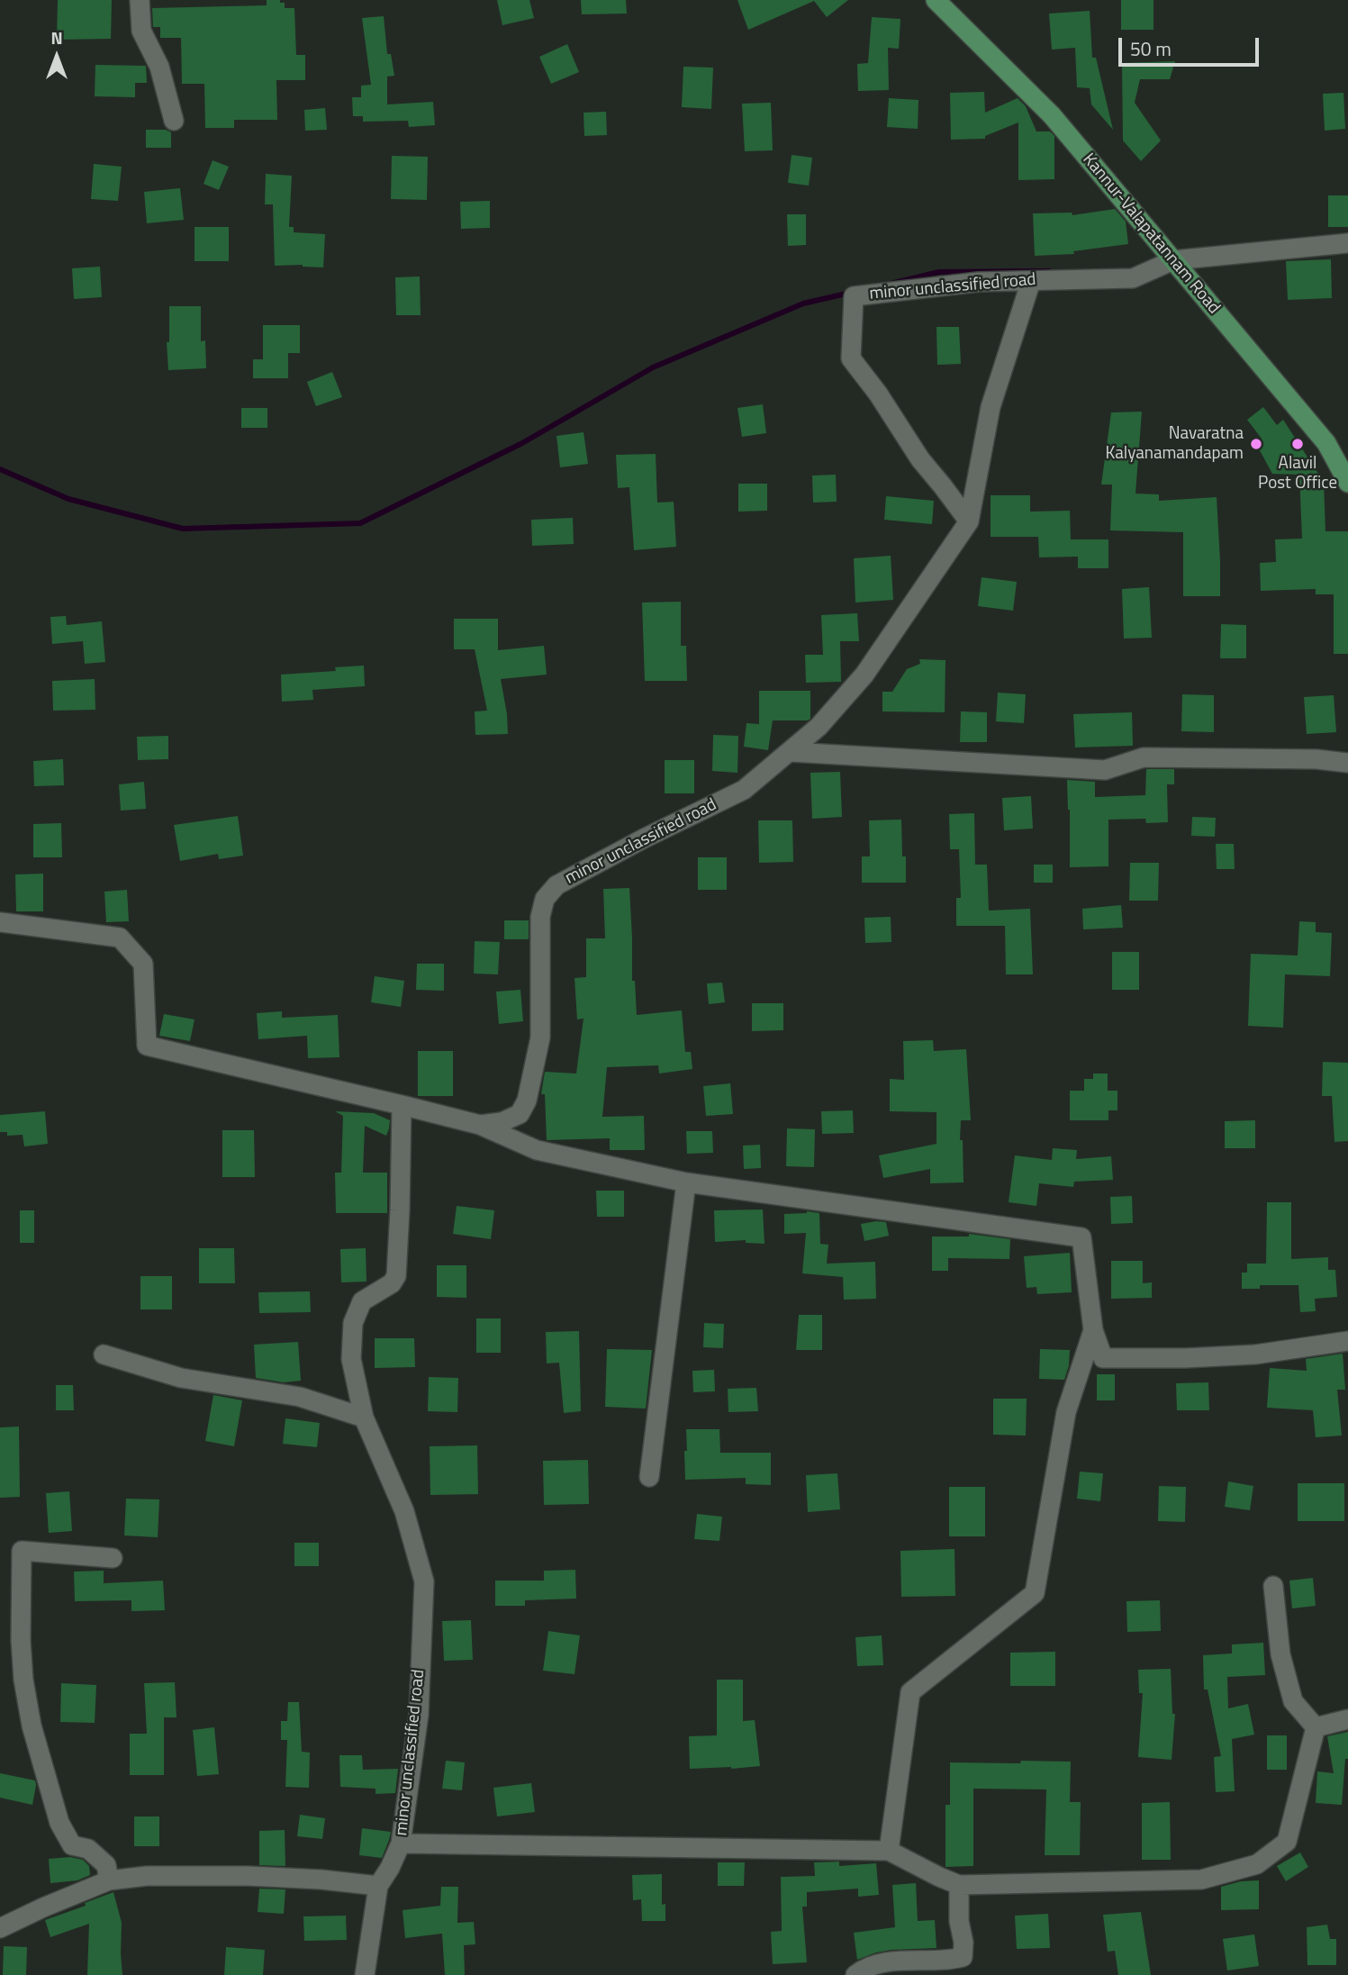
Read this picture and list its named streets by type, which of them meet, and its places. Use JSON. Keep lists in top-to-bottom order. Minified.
{"streets":{"main road":["Kannur-Valapatannam Road"],"street":["minor unclassified road"]},"crossings":[["Kannur-Valapatannam Road","minor unclassified road"]],"places":["Navaratna Kalyanamandapam","Alavil Post Office"],"scale_bar":"50 m","north":"top"}
